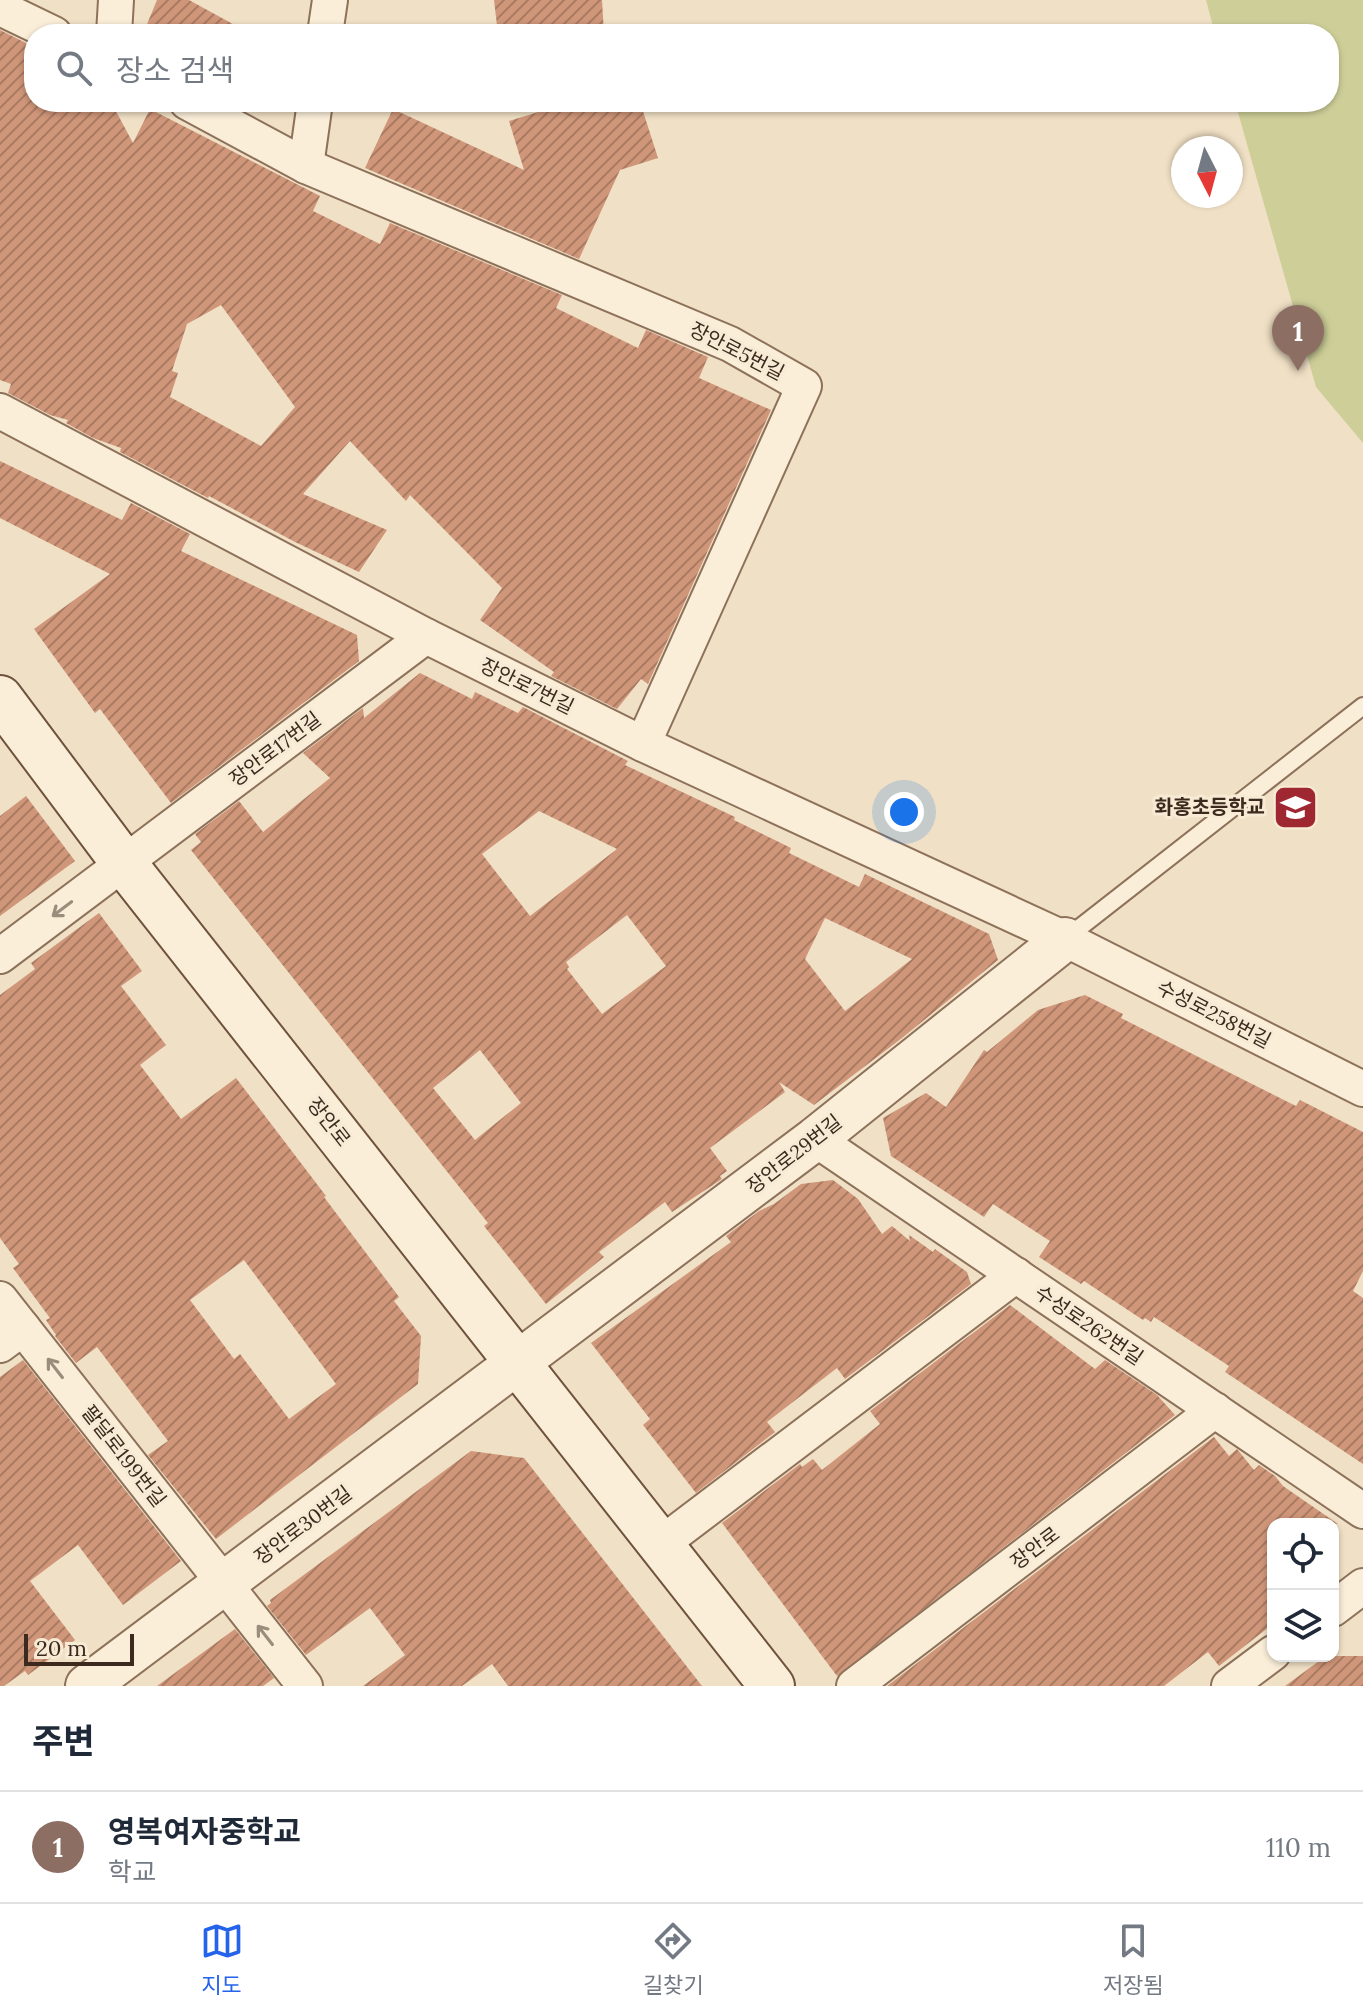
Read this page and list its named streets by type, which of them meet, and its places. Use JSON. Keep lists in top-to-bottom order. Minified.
{"streets":{"main road":["장안로"],"street":["장안로5번길","장안로7번길","장안로17번길","수성로258번길","장안로29번길","수성로262번길","팔달로199번길","장안로30번길"]},"crossings":[["장안로5번길","장안로7번길"],["장안로7번길","장안로17번길"],["장안로7번길","수성로258번길"],["장안로7번길","장안로29번길"],["장안로17번길","장안로"],["수성로258번길","장안로29번길"],["장안로","장안로29번길"],["장안로","수성로262번길"],["장안로","장안로30번길"],["장안로29번길","수성로262번길"],["장안로29번길","장안로30번길"],["팔달로199번길","장안로30번길"]],"one_way":["팔달로199번길"],"places":{"school or university":["화홍초등학교"]},"scale_bar":"20 m","north":"bottom","page":{"search":"장소 검색","pins":"1","scale":"20 m","heading":"주변","list":[{"mark":"1","name":"영복여자중학교","note":"학교","value":"110 m"}],"nav":["지도","길찾기","저장됨"]}}
